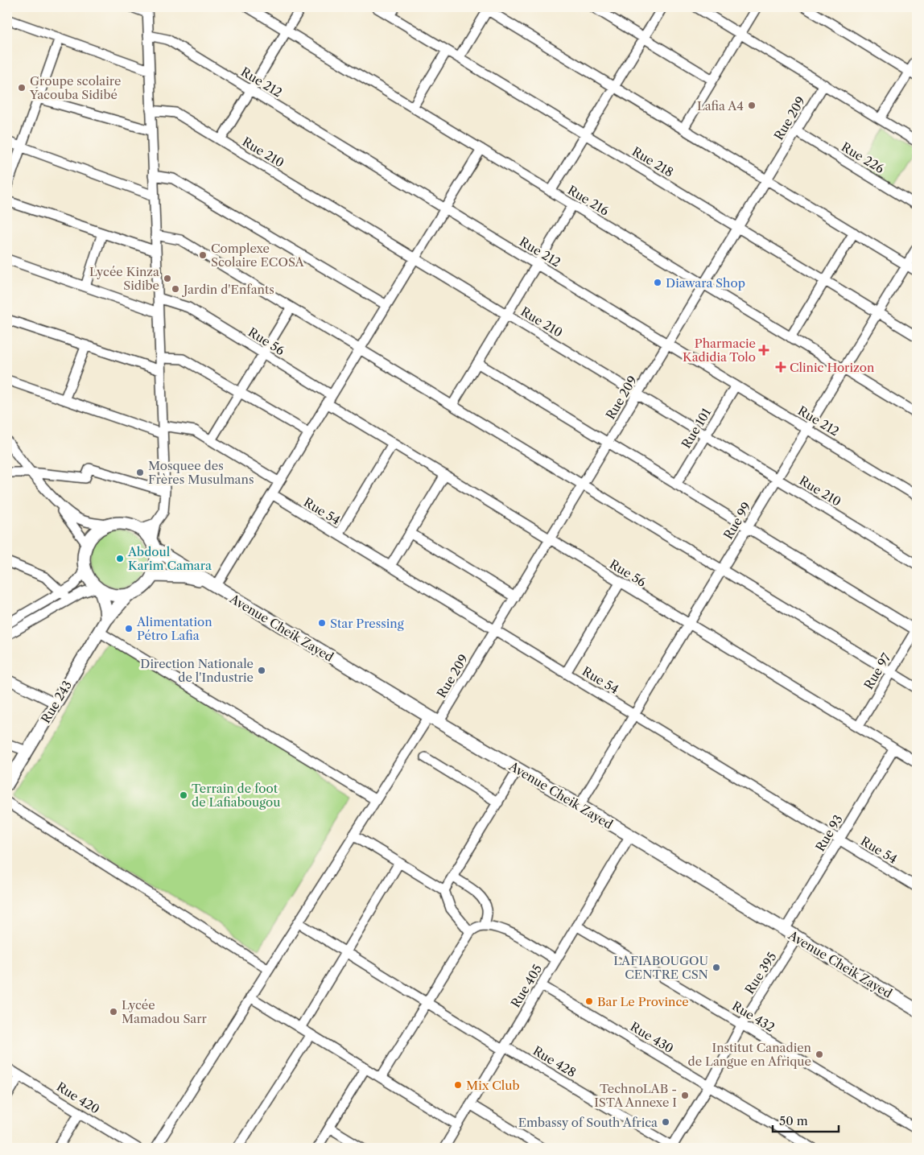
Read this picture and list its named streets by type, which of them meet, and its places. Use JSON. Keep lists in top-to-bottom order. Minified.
{"streets":{"main road":["Avenue Cheik Zayed","Rue 243"],"street":["Rue 212","Rue 209","Rue 210","Rue 226","Rue 218","Rue 216","Rue 56","Rue 101","Rue 54","Rue 99","Rue 97","Rue 93","Rue 395","Rue 405","Rue 432","Rue 430","Rue 428","Rue 420"]},"crossings":[["Rue 212","Rue 209"],["Rue 212","Rue 101"],["Rue 212","Rue 99"],["Rue 209","Rue 210"],["Rue 209","Rue 226"],["Rue 209","Rue 218"],["Rue 209","Rue 216"],["Rue 209","Rue 56"],["Rue 209","Rue 54"],["Rue 209","Avenue Cheik Zayed"],["Rue 209","Rue 428"],["Rue 210","Rue 101"],["Rue 210","Rue 99"],["Rue 218","Rue 99"],["Rue 216","Rue 99"],["Rue 56","Rue 99"],["Rue 56","Rue 97"],["Rue 56","Rue 93"],["Rue 54","Rue 99"],["Rue 54","Rue 93"],["Rue 99","Avenue Cheik Zayed"],["Avenue Cheik Zayed","Rue 243"],["Avenue Cheik Zayed","Rue 93"],["Avenue Cheik Zayed","Rue 395"],["Avenue Cheik Zayed","Rue 405"],["Rue 395","Rue 432"],["Rue 395","Rue 430"],["Rue 395","Rue 428"],["Rue 405","Rue 432"],["Rue 405","Rue 430"],["Rue 405","Rue 428"]],"places":{"other":["Groupe scolaire Yacouba Sidibé","Lafia A4","Complexe Scolaire ECOSA","Lycée Kinza Sidibe","Diawara Shop","Jardin d'Enfants","Mosquee des Frères Musulmans","Abdoul Karim Camara","Star Pressing","Alimentation Pétro Lafia","Direction Nationale de l'Industrie","Terrain de foot de Lafiabougou","LAFIABOUGOU CENTRE CSN","Bar Le Province","Lycée Mamadou Sarr","Institut Canadien de Langue en Afrique","Mix Club","TechnoLAB - ISTA Annexe I","Embassy of South Africa"],"health":["Pharmacie Kadidia Tolo","Clinic Horizon"]},"scale_bar":"50 m"}
